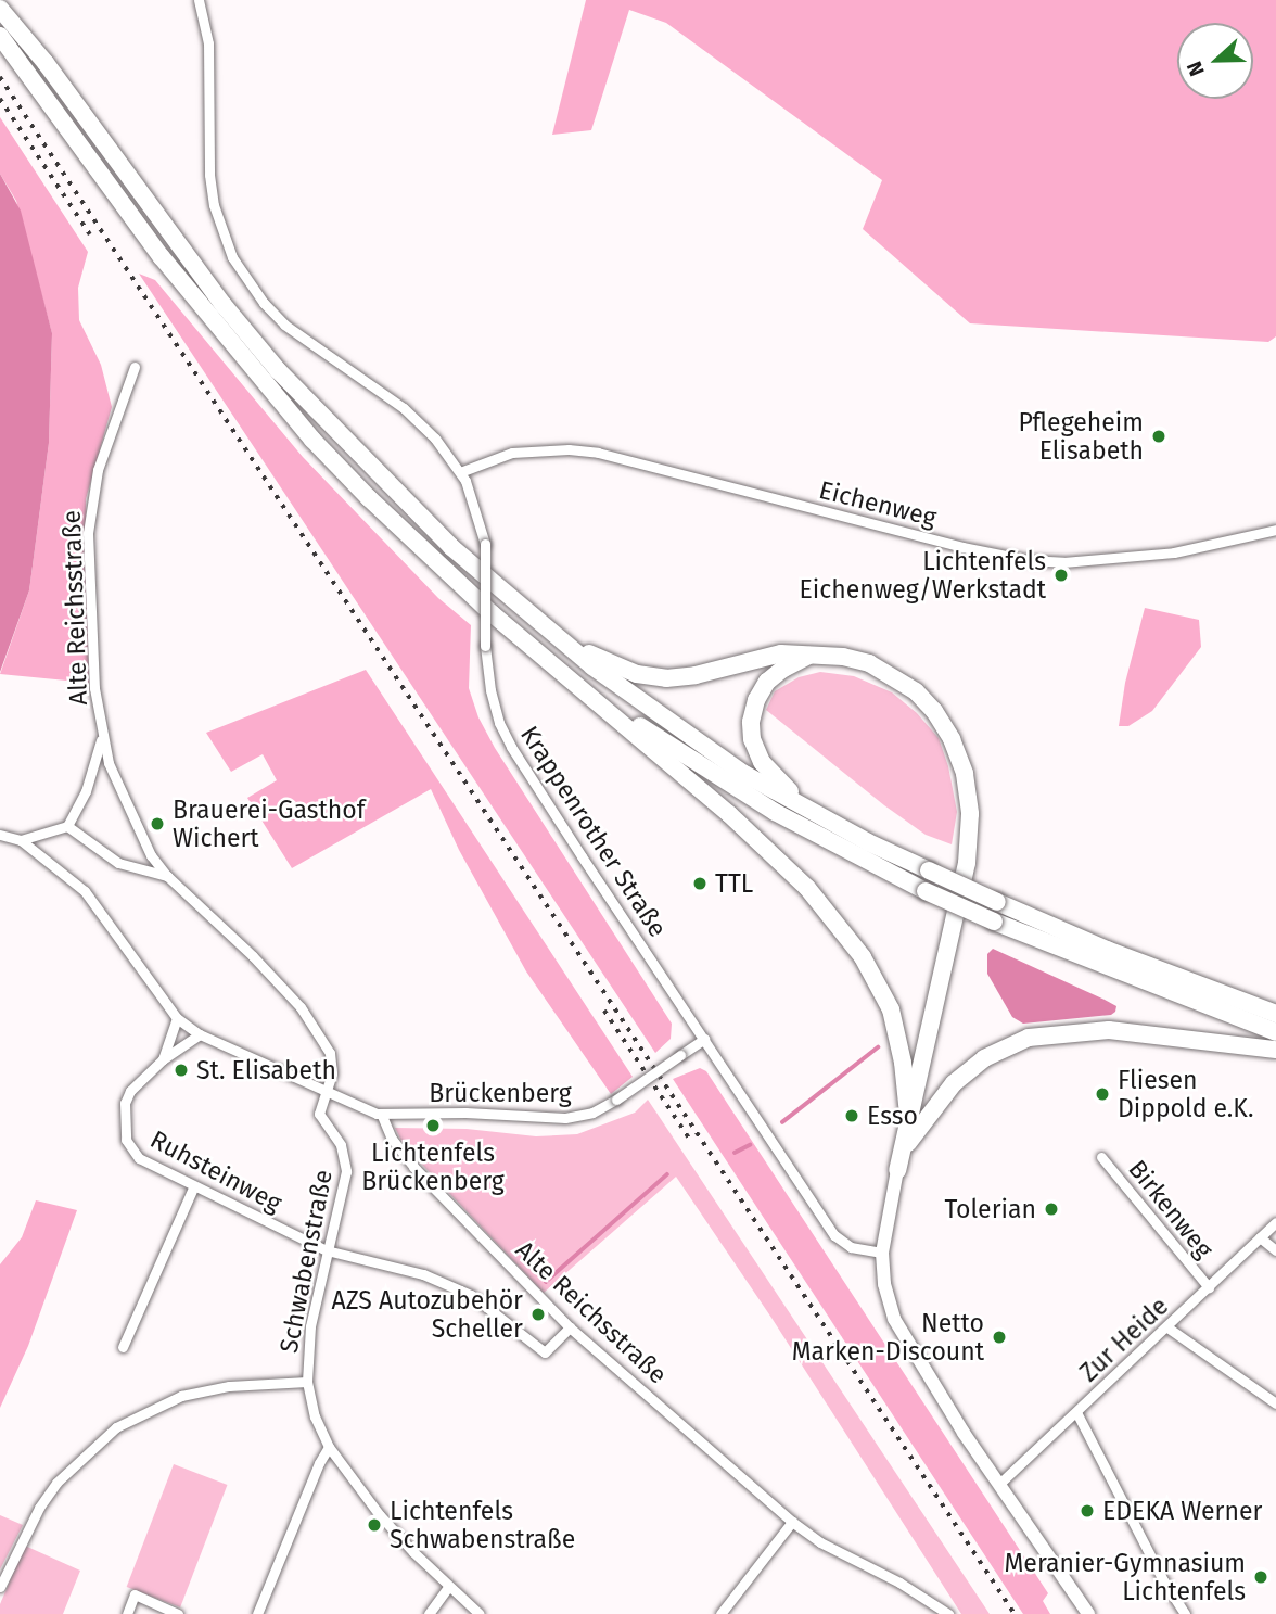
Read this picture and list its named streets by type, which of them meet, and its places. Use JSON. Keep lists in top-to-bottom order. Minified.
{"streets":{"street":["Eichenweg","Alte Reichsstraße","Krappenrother Straße","Brückenberg","Ruhsteinweg","Birkenweg","Schwabenstraße","Zur Heide"]},"crossings":[["Eichenweg","Krappenrother Straße"],["Alte Reichsstraße","Brückenberg"],["Alte Reichsstraße","Ruhsteinweg"],["Alte Reichsstraße","Schwabenstraße"],["Krappenrother Straße","Brückenberg"],["Brückenberg","Schwabenstraße"],["Ruhsteinweg","Schwabenstraße"],["Birkenweg","Zur Heide"]],"places":["Pflegeheim Elisabeth","Lichtenfels Eichenweg/Werkstadt","Brauerei-Gasthof Wichert","TTL","St. Elisabeth","Fliesen Dippold e.K.","Esso","Lichtenfels Brückenberg","Tolerian","AZS Autozubehör Scheller","Netto Marken-Discount","EDEKA Werner","Lichtenfels Schwabenstraße","Meranier-Gymnasium Lichtenfels"],"north":"left"}
